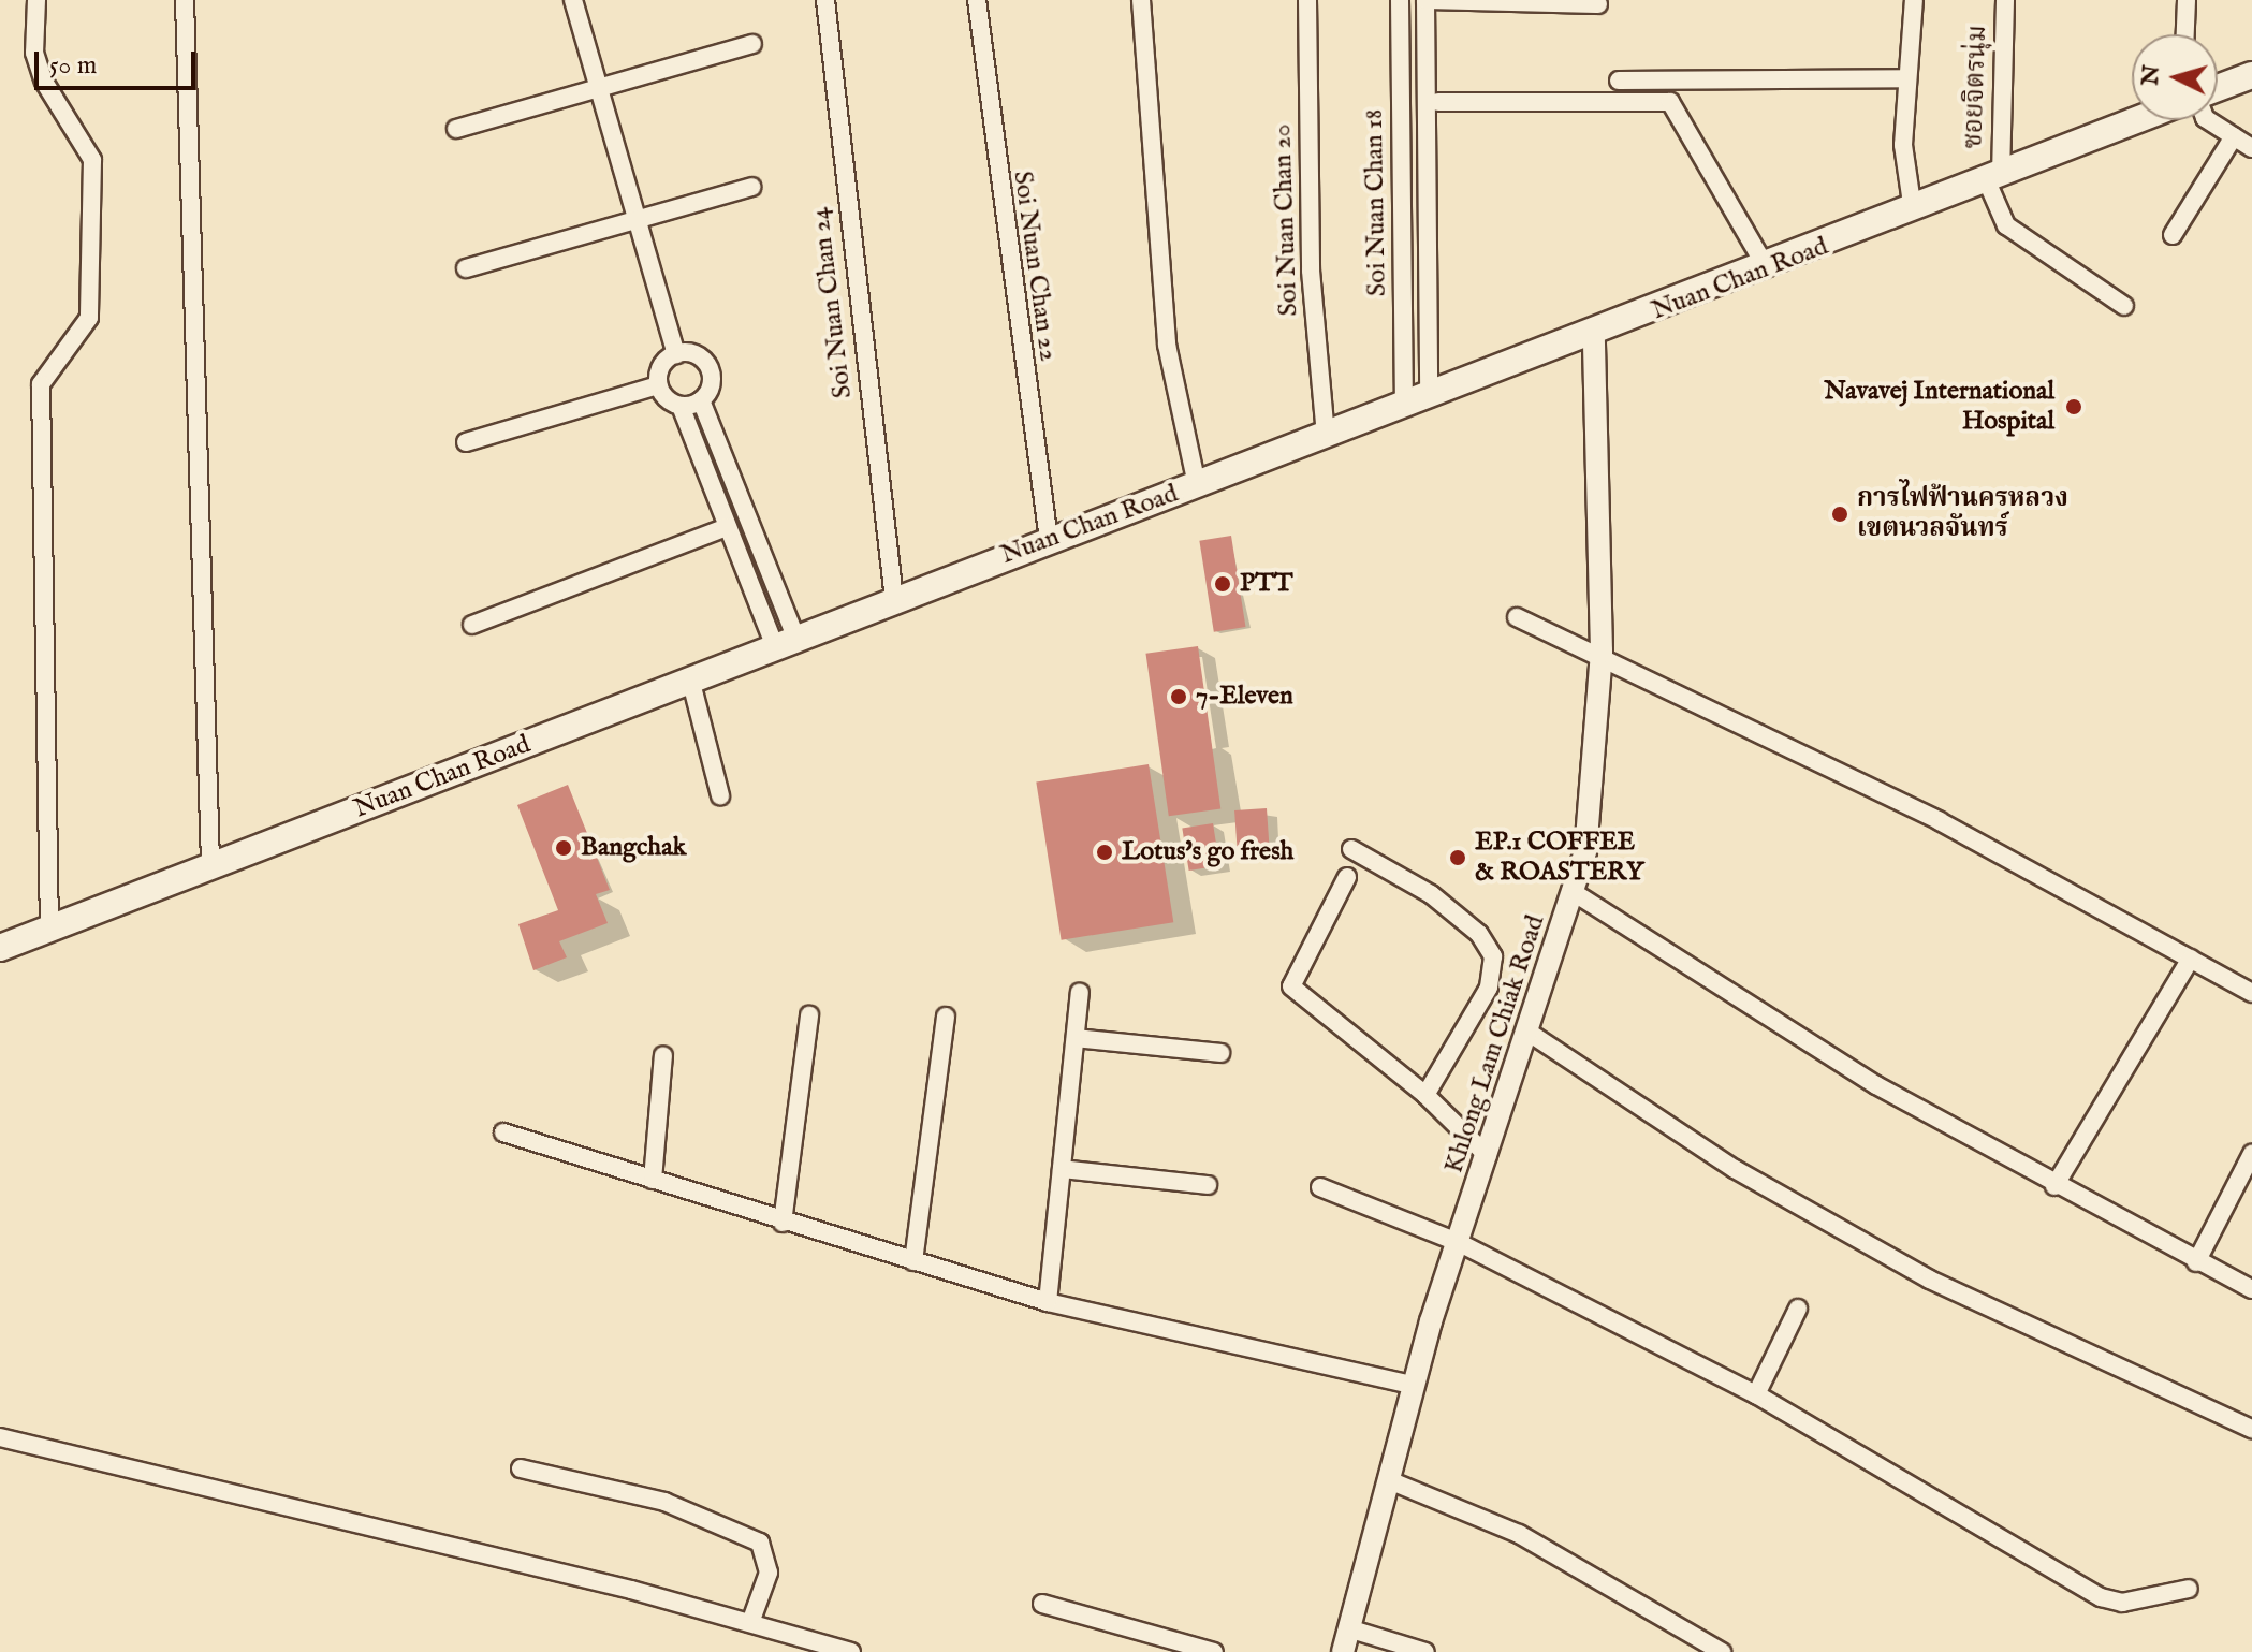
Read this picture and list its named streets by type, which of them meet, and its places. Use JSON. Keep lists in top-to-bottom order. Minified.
{"streets":{"main road":["Nuan Chan Road"],"street":["ซอยจิตรนุ่ม","Soi Nuan Chan 18","Soi Nuan Chan 20","Soi Nuan Chan 22","Soi Nuan Chan 24","Khlong Lam Chiak Road"]},"crossings":[["ซอยจิตรนุ่ม","Nuan Chan Road"],["Soi Nuan Chan 18","Nuan Chan Road"],["Soi Nuan Chan 20","Nuan Chan Road"],["Soi Nuan Chan 22","Nuan Chan Road"],["Nuan Chan Road","Soi Nuan Chan 24"],["Nuan Chan Road","Khlong Lam Chiak Road"]],"places":["Navavej International Hospital","การไฟฟ้านครหลวง เขตนวลจันทร์","PTT","7-Eleven","Bangchak","Lotus's go fresh","EP.1 COFFEE & ROASTERY"],"scale_bar":"50 m","north":"left"}
